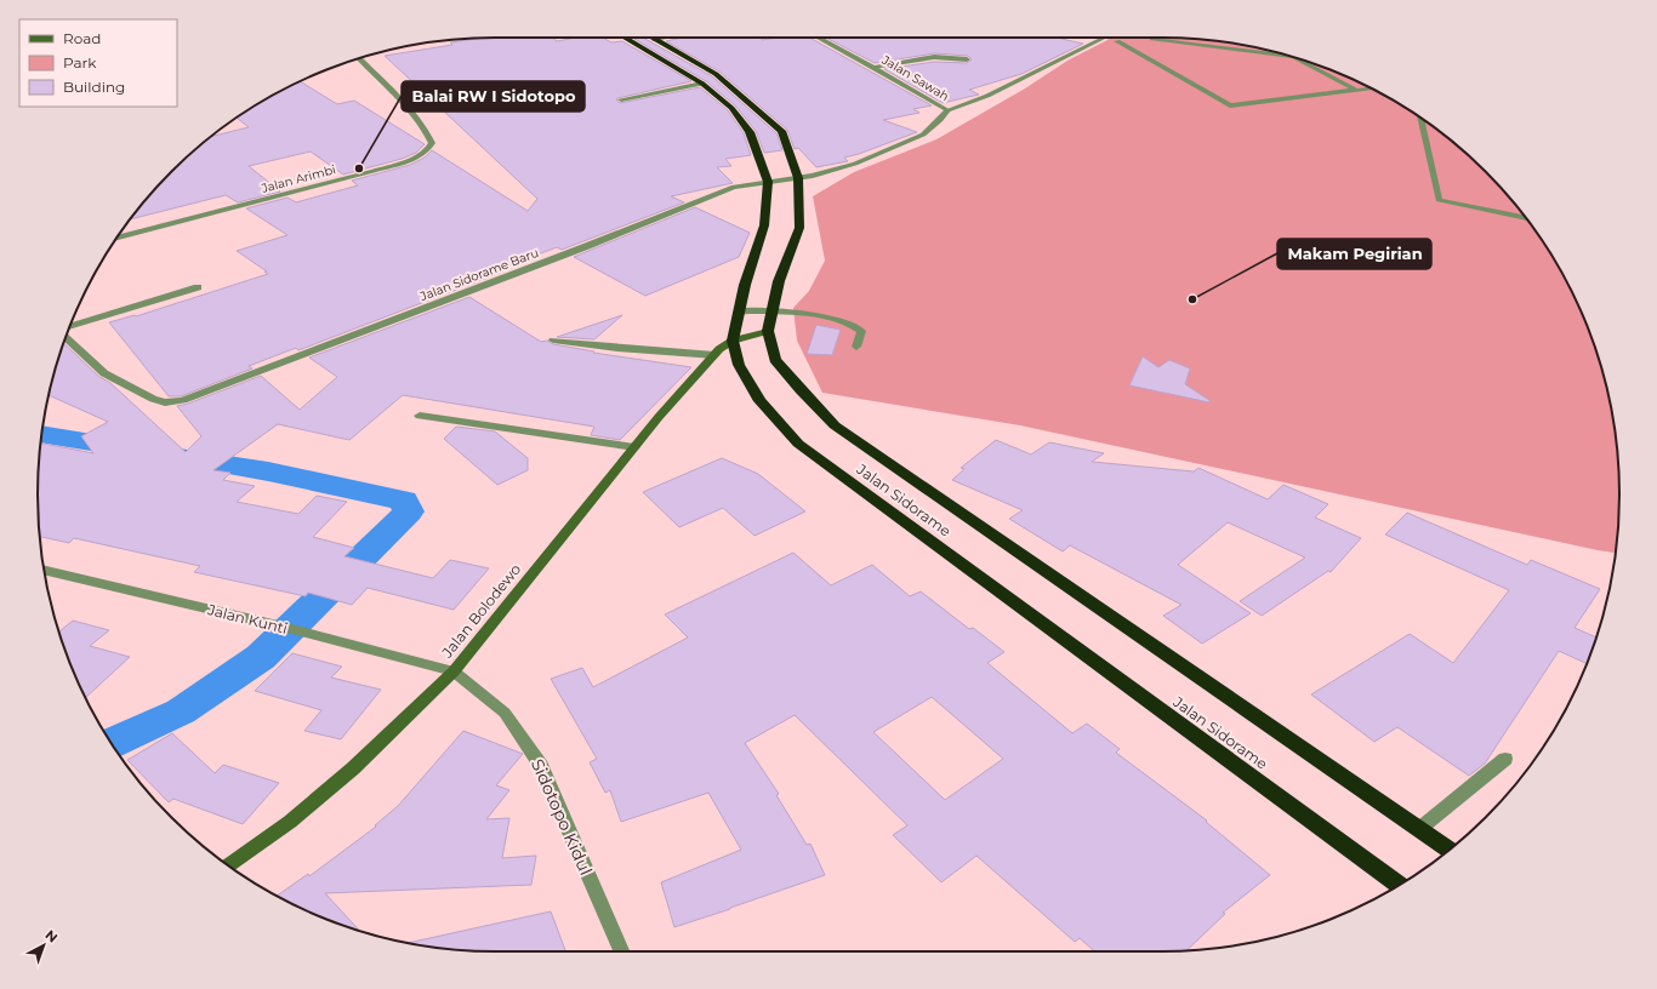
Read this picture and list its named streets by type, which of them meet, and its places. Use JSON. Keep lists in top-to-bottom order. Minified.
{"streets":{"highway":["Jalan Sidorame"],"street":["Jalan Sawah","Jalan Arimbi","Jalan Sidorame Baru","Jalan Bolodewo","Jalan Kunti","Sidotopo Kidul"]},"crossings":[["Jalan Sawah","Jalan Sidorame Baru"],["Jalan Sawah","Jalan Sidorame"],["Jalan Sidorame Baru","Jalan Sidorame"],["Jalan Sidorame","Jalan Bolodewo"],["Jalan Bolodewo","Jalan Kunti"],["Jalan Bolodewo","Sidotopo Kidul"],["Jalan Kunti","Sidotopo Kidul"]],"places":["Balai RW I Sidotopo","Makam Pegirian"],"legend":["Road","Park","Building"],"north":"top right"}
